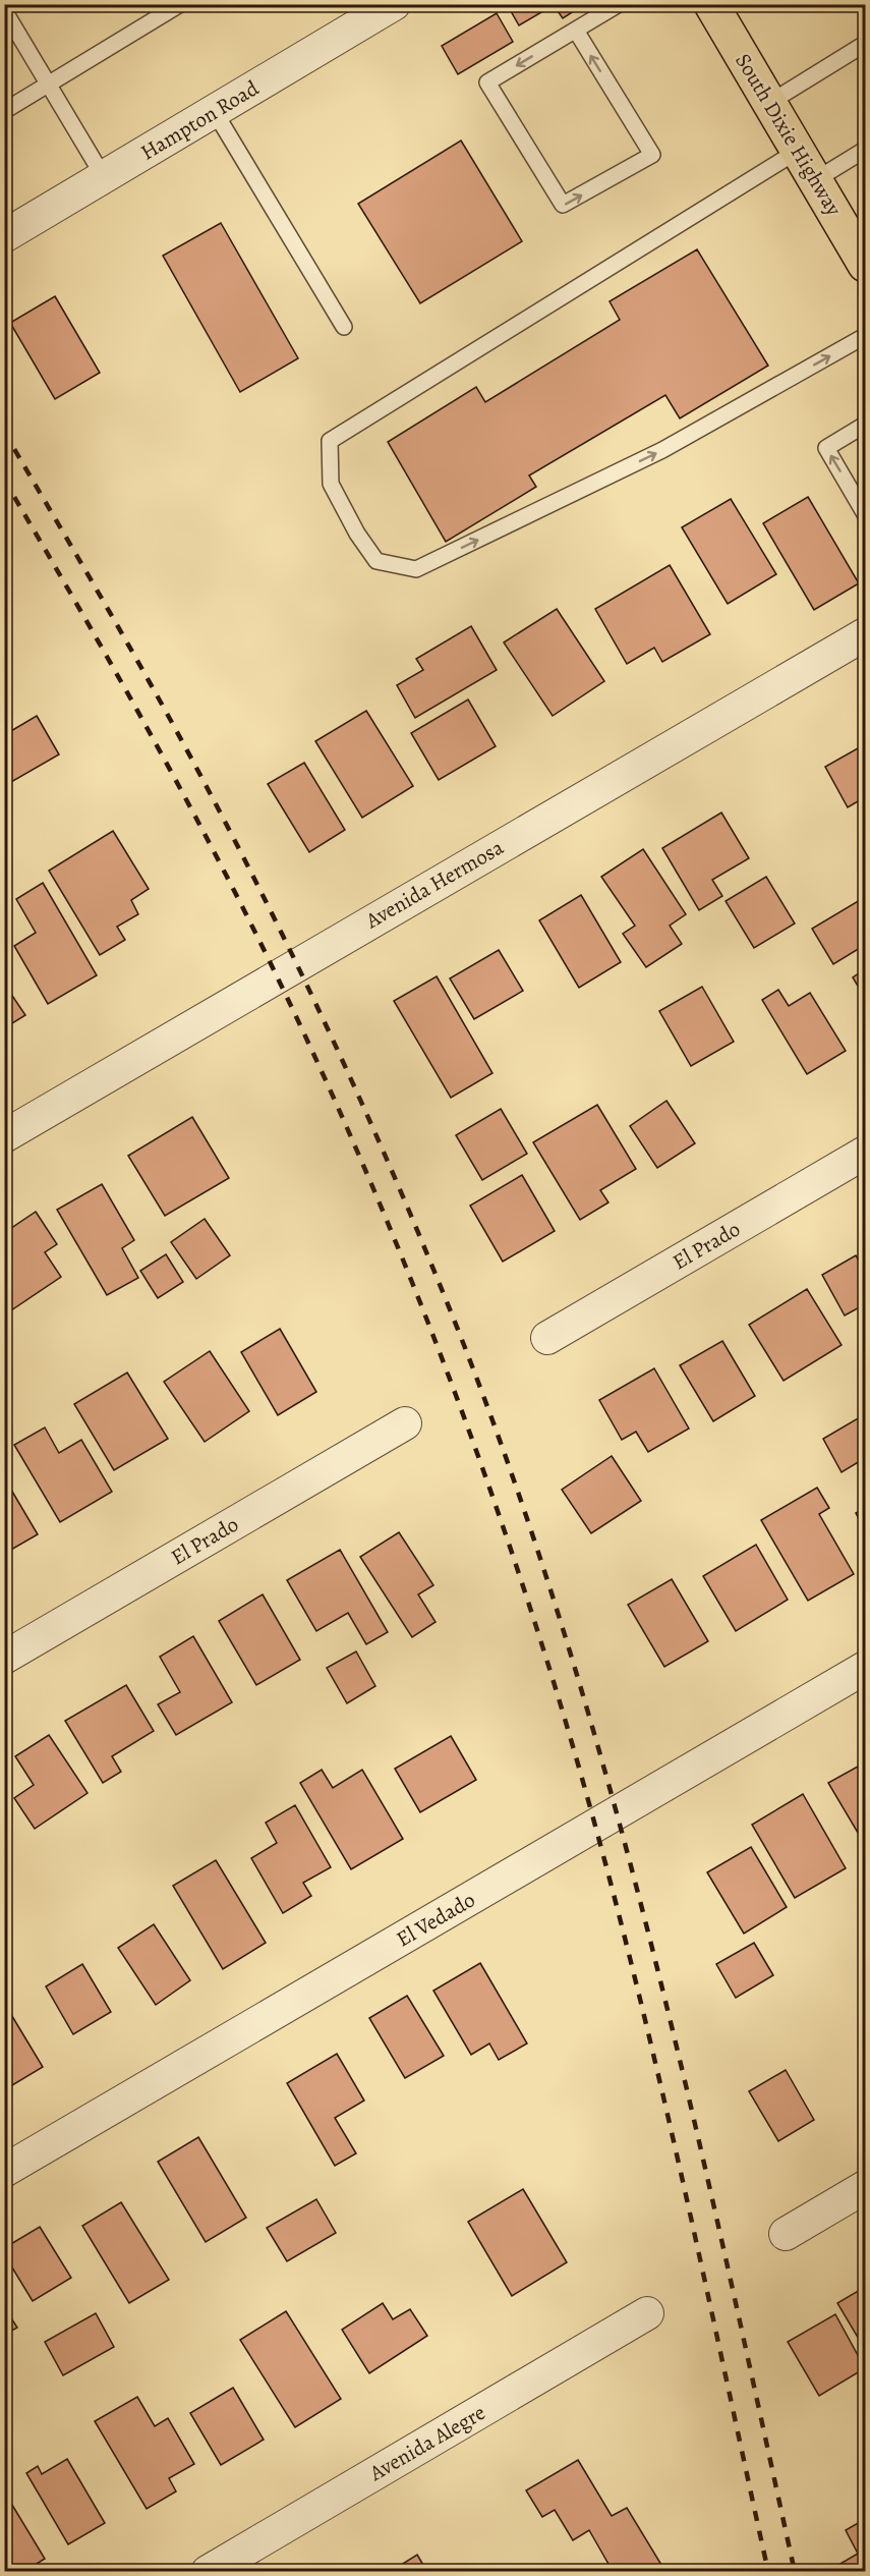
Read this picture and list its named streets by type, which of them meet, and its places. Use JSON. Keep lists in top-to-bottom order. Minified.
{"streets":{"main road":["South Dixie Highway"],"street":["Hampton Road","Avenida Hermosa","El Prado","El Vedado","Avenida Alegre"]}}
